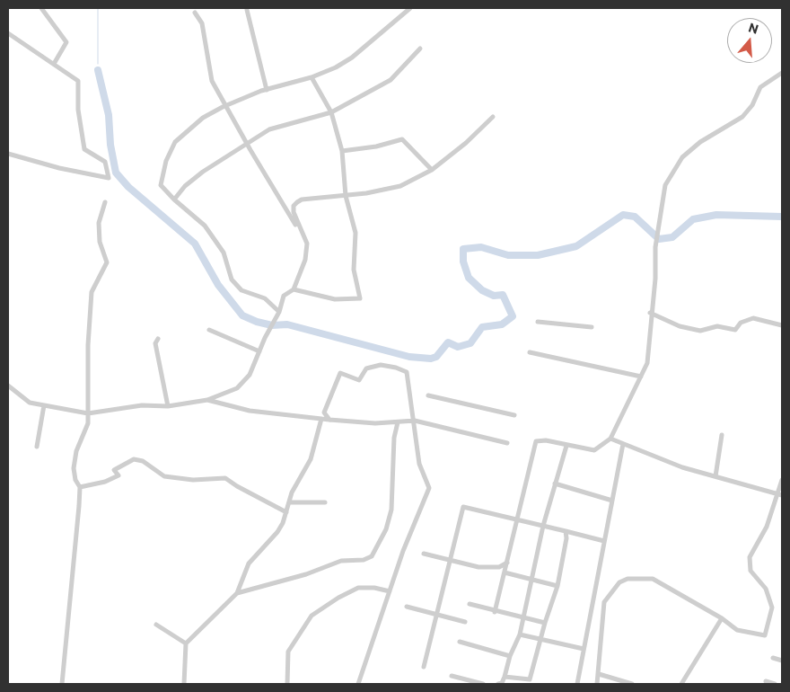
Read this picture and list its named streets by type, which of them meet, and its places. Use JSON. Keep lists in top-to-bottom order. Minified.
{"north":"top"}
